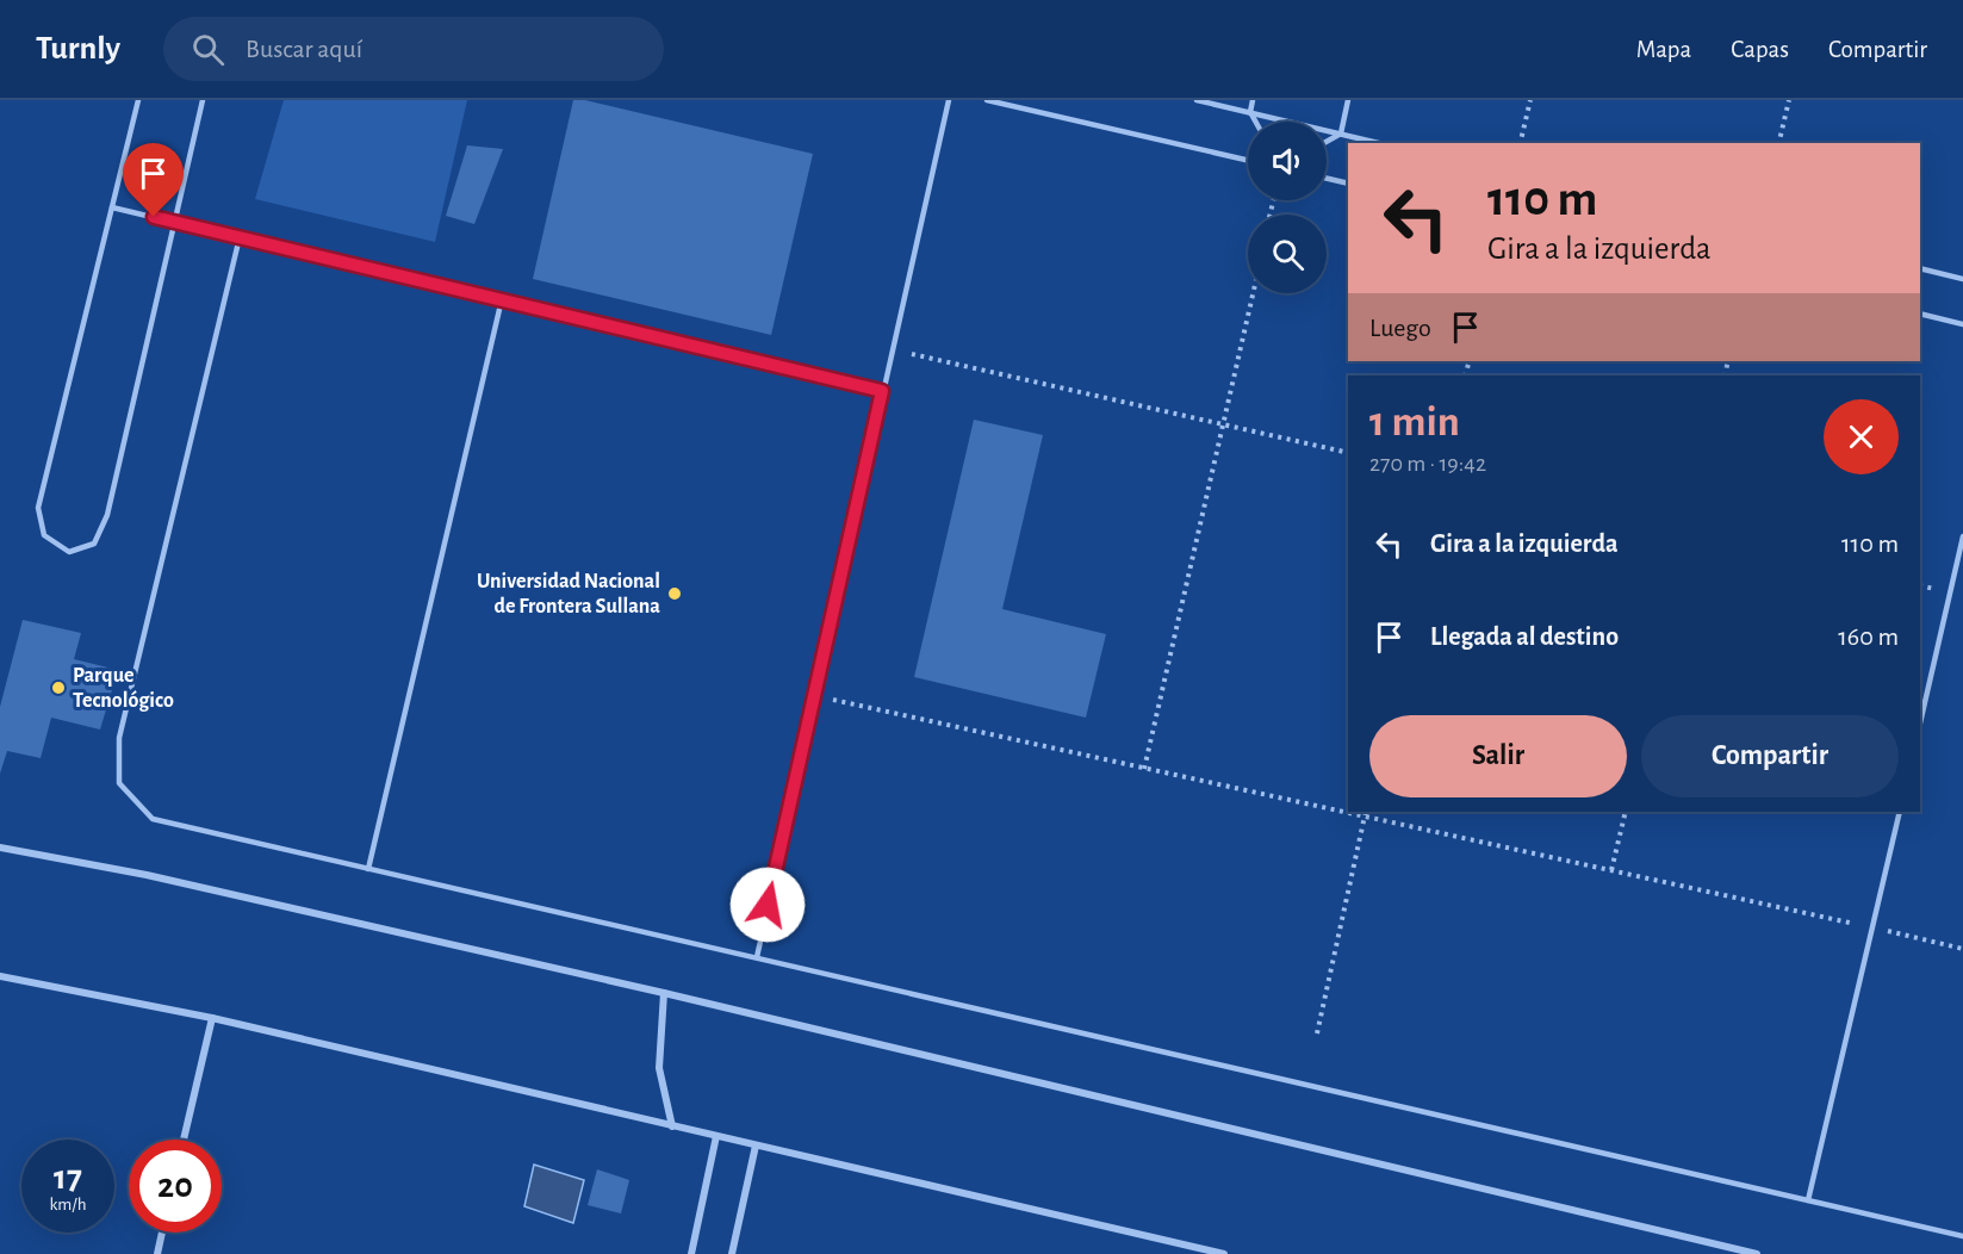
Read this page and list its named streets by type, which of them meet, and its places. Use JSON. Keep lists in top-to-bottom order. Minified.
{"places":["Universidad Nacional de Frontera Sullana","Parque Tecnológico"],"page":{"header":"Turnly","search":"Buscar aquí","nav":["Mapa","Capas","Compartir"],"turn":["110 m","Gira a la izquierda"],"then":"Luego","heading":["1 min","270 m · 19:42"],"list":[{"name":"Gira a la izquierda","value":"110 m"},{"name":"Llegada al destino","value":"160 m"}],"buttons":["Salir","Compartir"],"speed":"17 km/h","limit":"20"}}
